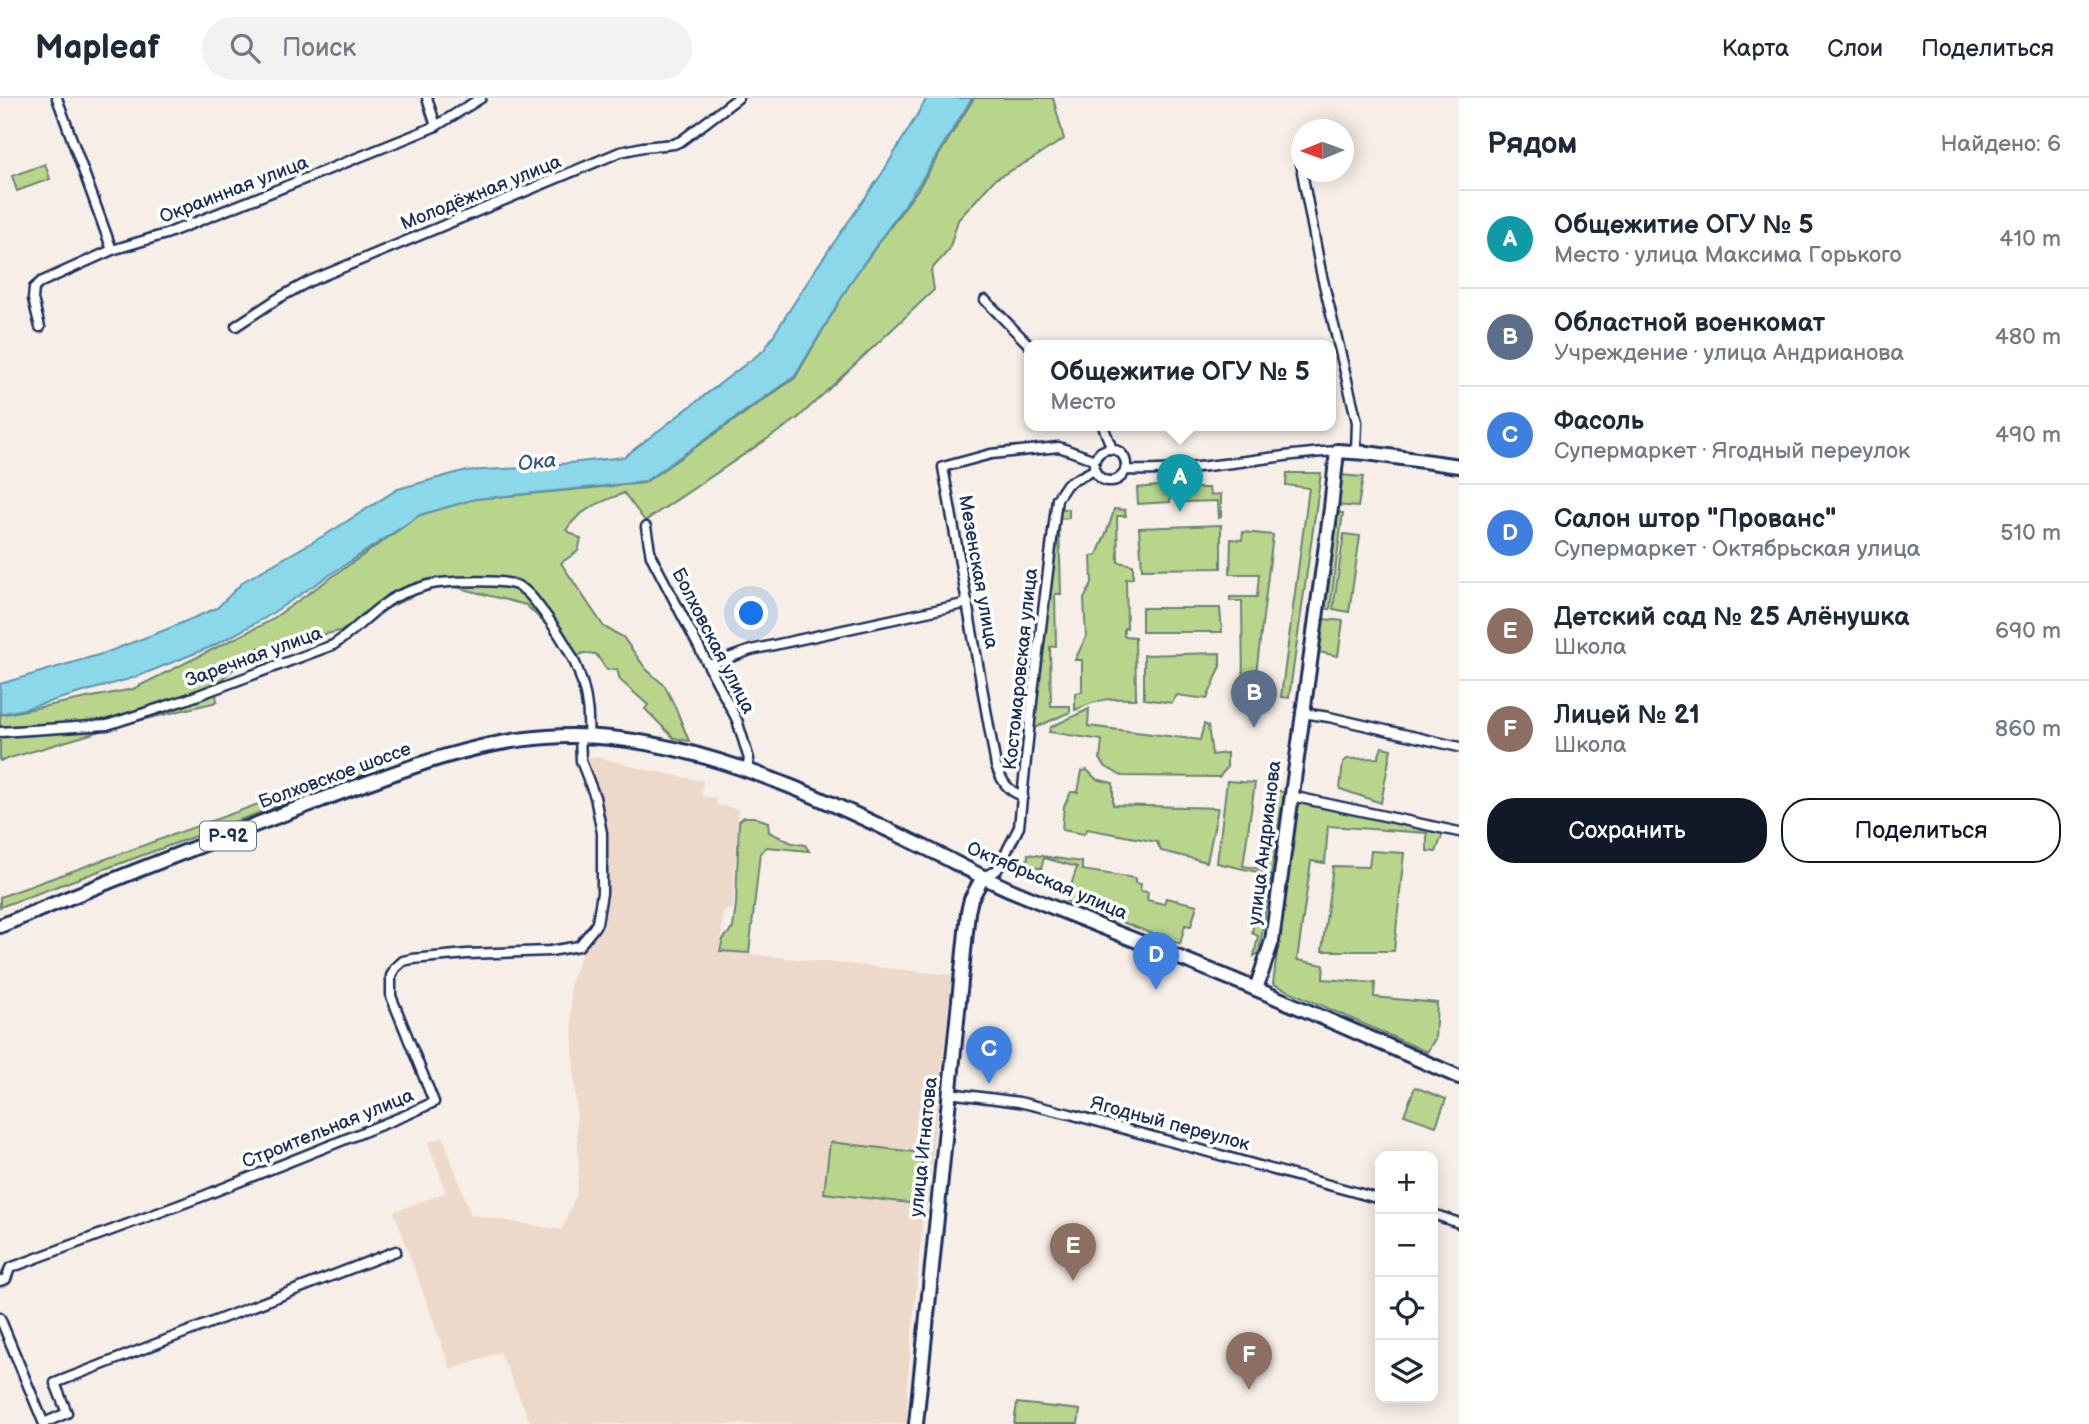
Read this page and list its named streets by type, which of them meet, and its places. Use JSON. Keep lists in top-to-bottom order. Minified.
{"streets":{"main road":["Болховское шоссе","Р-92","улица Андрианова","Октябрьская улица","улица Игнатова"],"street":["Окраинная улица","Молодёжная улица","Мезенская улица","Болховская улица","Заречная улица","Костомаровская улица","Ягодный переулок","Строительная улица"]},"crossings":[["Мезенская улица","Костомаровская улица"],["Болховская улица","Октябрьская улица"],["Заречная улица","Болховское шоссе"],["Заречная улица","Строительная улица"],["Костомаровская улица","Октябрьская улица"],["Костомаровская улица","улица Игнатова"],["Болховское шоссе","Октябрьская улица"],["Болховское шоссе","Строительная улица"],["улица Андрианова","Октябрьская улица"],["Октябрьская улица","улица Игнатова"],["Ягодный переулок","улица Игнатова"]],"water":["Ока"],"north":"left","page":{"header":"Mapleaf","search":"Поиск","nav":["Карта","Слои","Поделиться"],"heading":["Рядом","Найдено: 6"],"list":[{"mark":"A","name":"Общежитие ОГУ № 5","note":"Место · улица Максима Горького","value":"410 m"},{"mark":"B","name":"Областной военкомат","note":"Учреждение · улица Андрианова","value":"480 m"},{"mark":"C","name":"Фасоль","note":"Супермаркет · Ягодный переулок","value":"490 m"},{"mark":"D","name":"Салон штор \"Прованс\"","note":"Супермаркет · Октябрьская улица","value":"510 m"},{"mark":"E","name":"Детский сад № 25 Алёнушка","note":"Школа","value":"690 m"},{"mark":"F","name":"Лицей № 21","note":"Школа","value":"860 m"}],"popup":["Общежитие ОГУ № 5","Место"],"pins":["A","B","D","C","E","F"],"buttons":["Сохранить","Поделиться"],"map_buttons":["+","−"]}}
